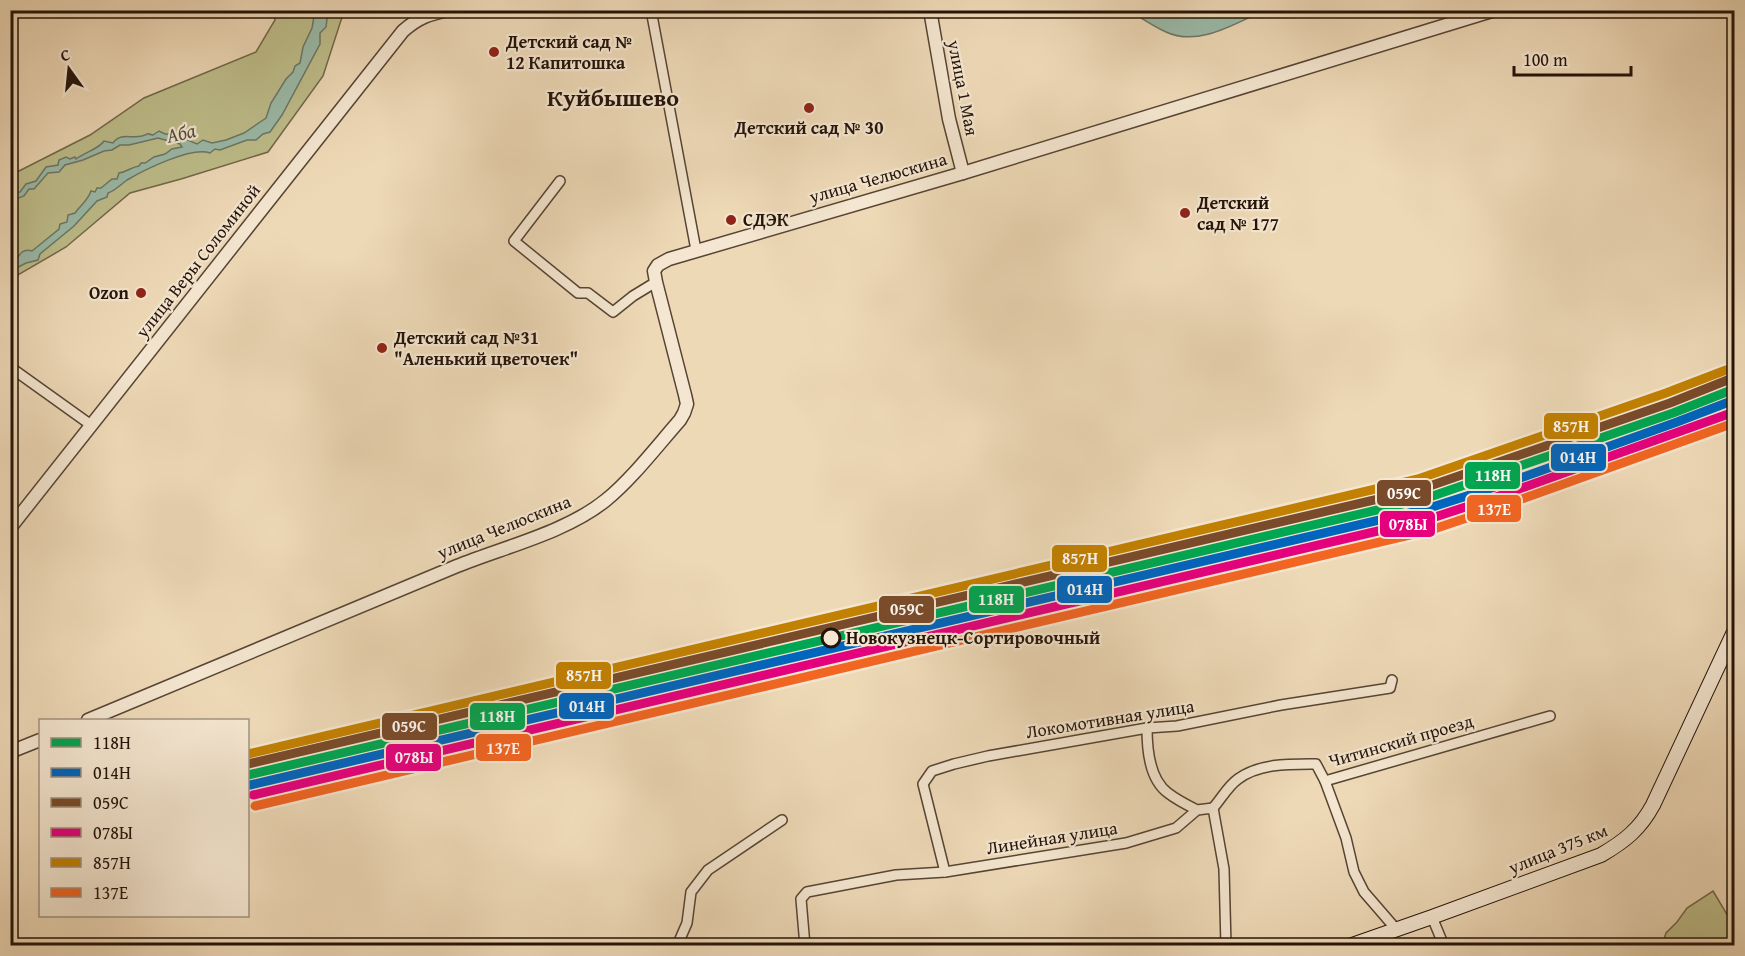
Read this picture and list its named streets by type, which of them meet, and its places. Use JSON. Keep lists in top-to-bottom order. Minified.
{"streets":{"main road":["улица 375 км"],"street":["улица 1 Мая","улица Челюскина","улица Веры Соломиной","Локомотивная улица","Читинский проезд","Линейная улица"]},"crossings":[["улица 1 Мая","улица Челюскина"],["Локомотивная улица","Линейная улица"]],"districts":["Куйбышево"],"water":["Аба"],"places":["Детский сад № 12 Капитошка","Детский сад № 30","Детский сад № 177","СДЭК","Ozon","Детский сад №31 \"Аленький цветочек\"","Новокузнецк-Сортировочный"],"lines":["transit line 857Н","transit line 059С","transit line 118Н","transit line 014Н","transit line 078Ы","transit line 137Е"],"legend":["118Н","014Н","059С","078Ы","857Н","137Е"],"scale_bar":"100 m","north":"top"}
